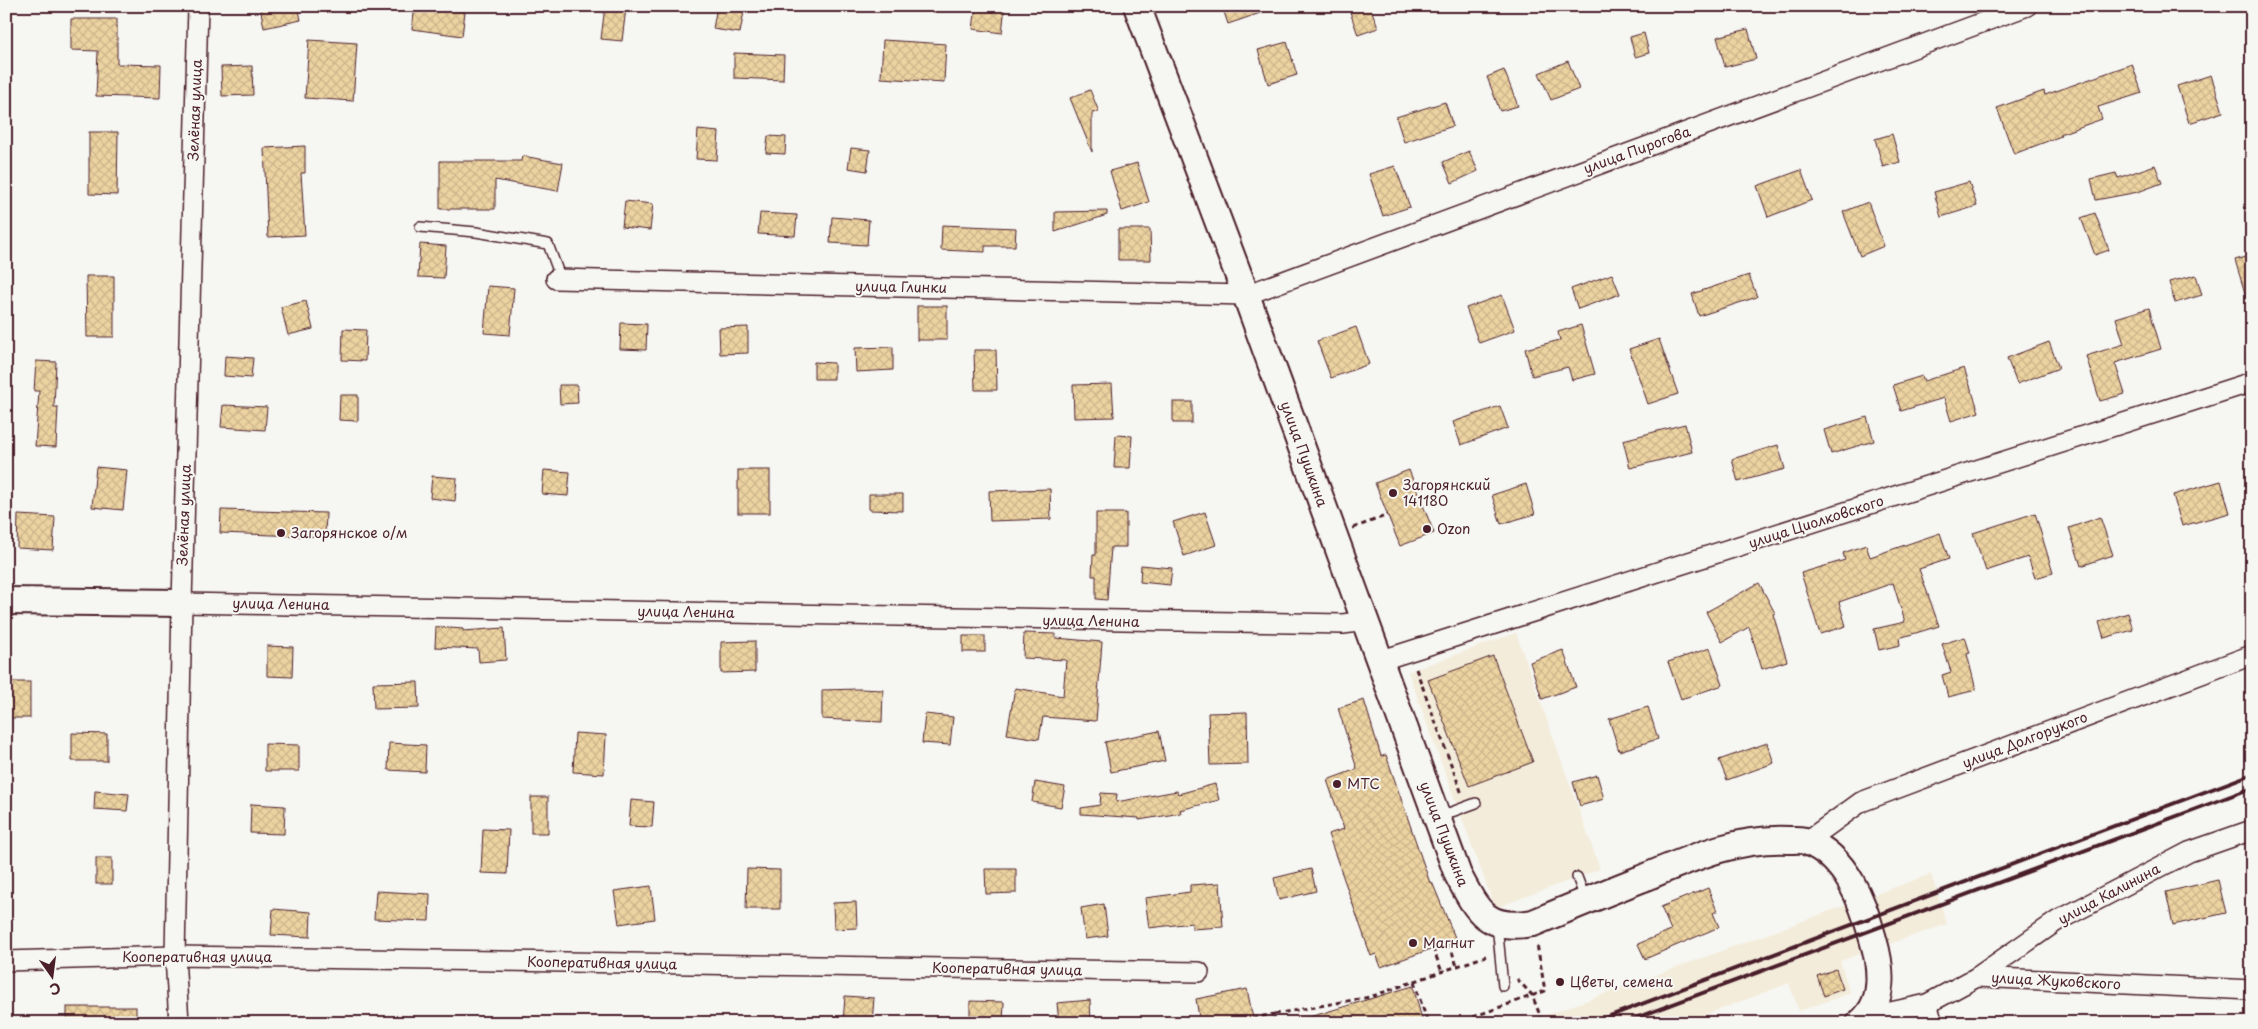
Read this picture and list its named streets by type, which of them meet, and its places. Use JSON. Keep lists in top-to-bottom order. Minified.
{"streets":{"main road":["улица Пушкина","улица Ленина"],"street":["Зелёная улица","улица Пирогова","улица Глинки","улица Циолковского","улица Долгорукого","улица Калинина","Кооперативная улица","улица Жуковского"]},"crossings":[["Зелёная улица","улица Ленина"],["Зелёная улица","Кооперативная улица"],["улица Пирогова","улица Глинки"],["улица Пирогова","улица Пушкина"],["улица Глинки","улица Пушкина"],["улица Пушкина","улица Циолковского"],["улица Пушкина","улица Ленина"],["улица Калинина","улица Жуковского"]],"places":["Загорянский 141180","Ozon","Загорянское о/м","МТС","Магнит","Цветы, семена"],"north":"bottom"}
